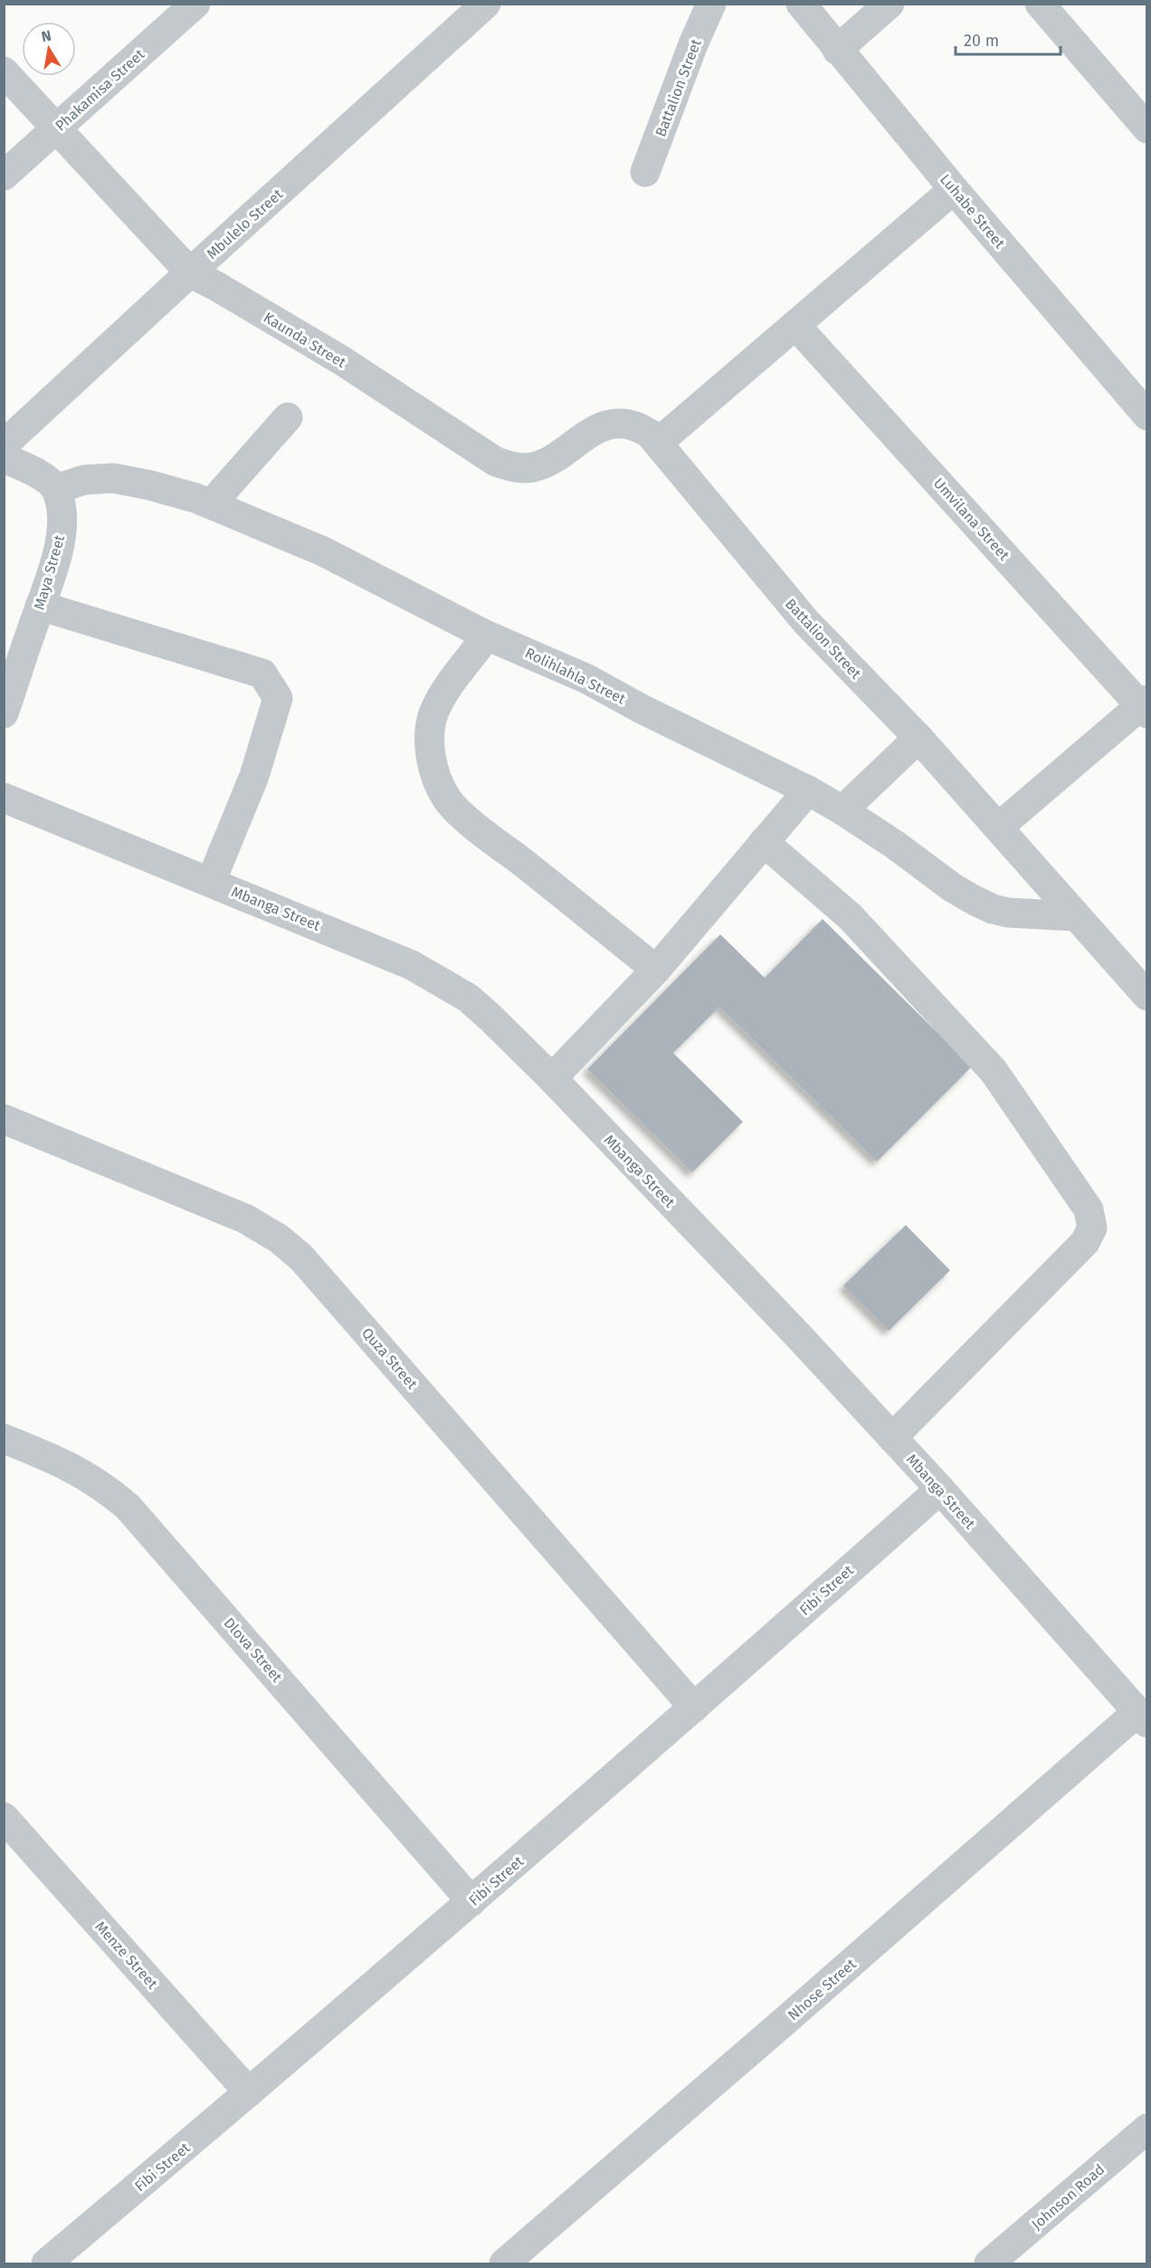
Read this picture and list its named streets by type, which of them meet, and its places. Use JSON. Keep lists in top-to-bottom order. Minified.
{"streets":{"street":["Battalion Street","Phakamisa Street","Luhabe Street","Mbulelo Street","Kaunda Street","Umvilana Street","Maya Street","Rolihlahla Street","Mbanga Street","Quza Street","Fibi Street","Dlova Street","Menze Street","Nhose Street","Johnson Road"]},"crossings":[["Battalion Street","Kaunda Street"],["Phakamisa Street","Kaunda Street"],["Mbulelo Street","Kaunda Street"],["Maya Street","Rolihlahla Street"],["Mbanga Street","Fibi Street"],["Mbanga Street","Nhose Street"],["Quza Street","Fibi Street"],["Fibi Street","Dlova Street"],["Fibi Street","Menze Street"]],"scale_bar":"20 m","north":"top"}
